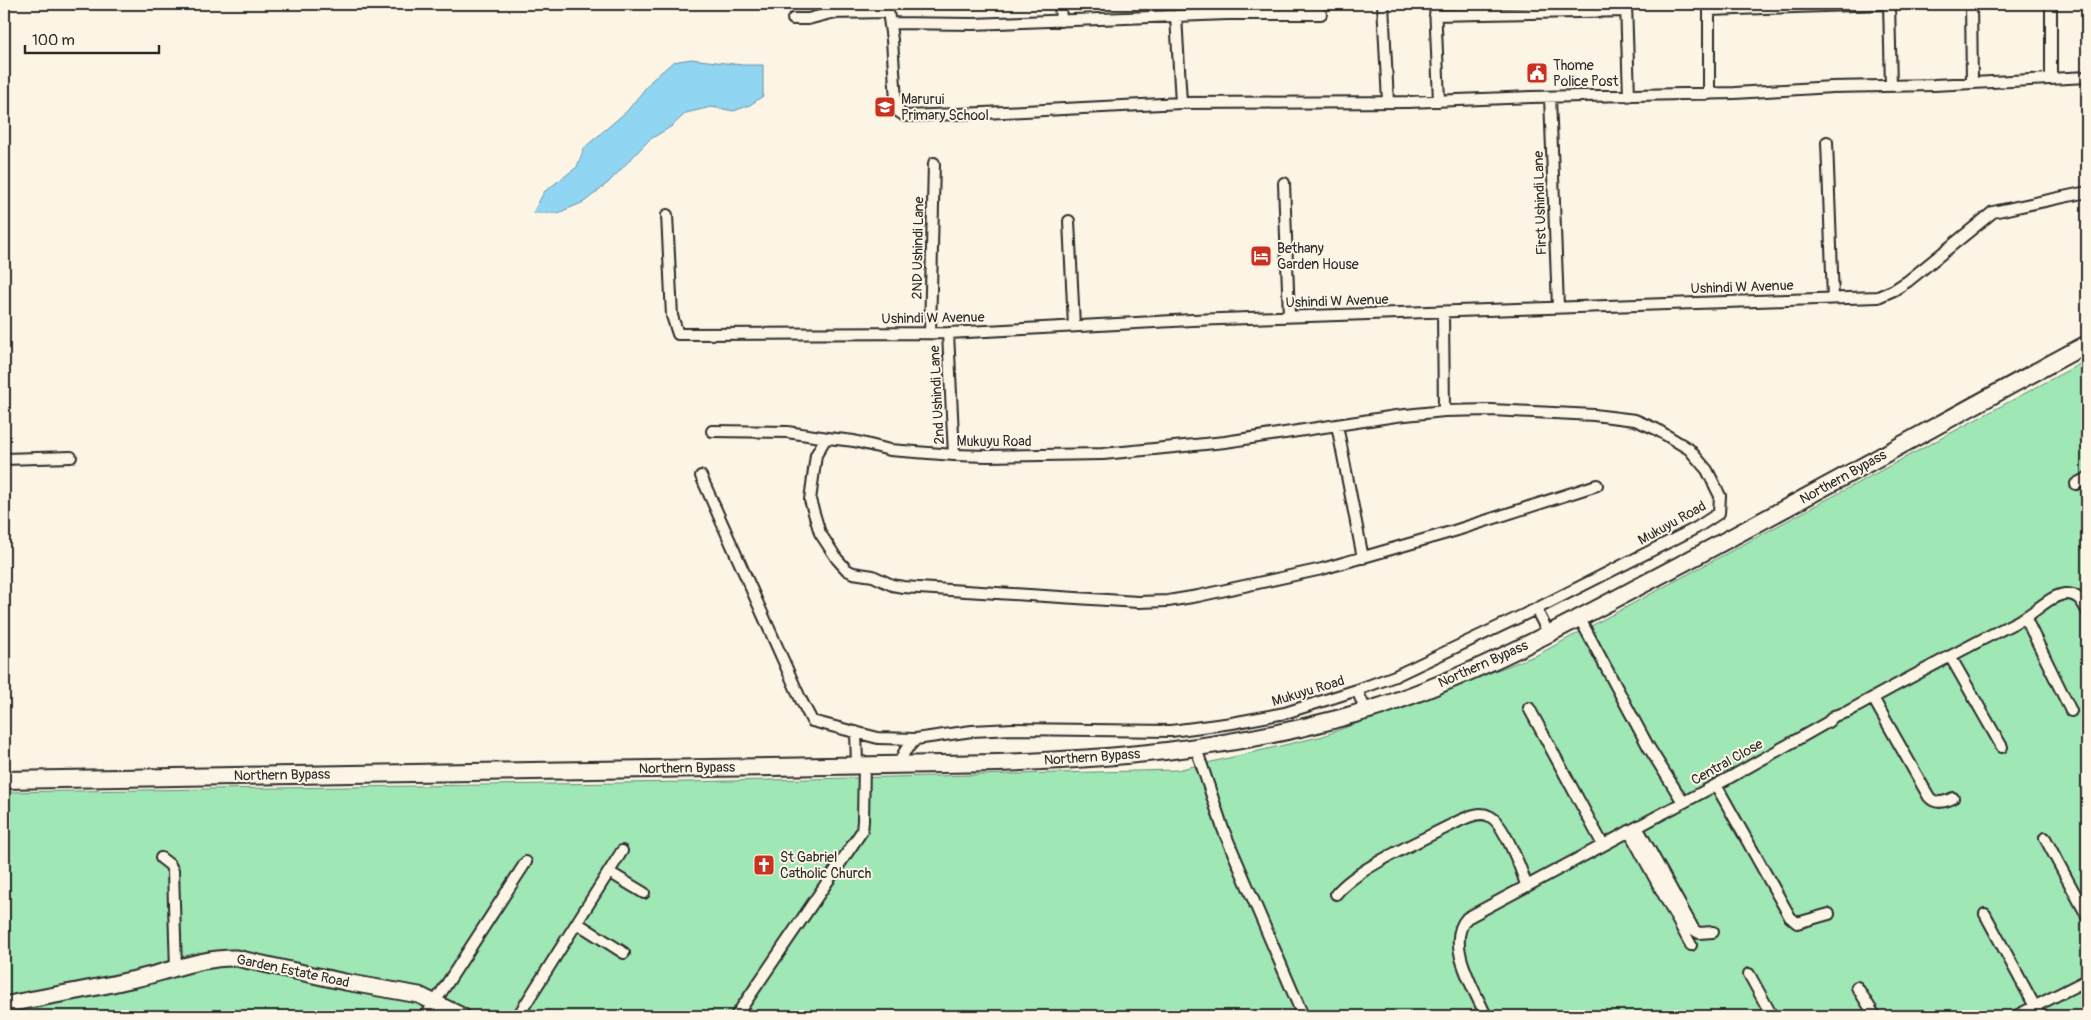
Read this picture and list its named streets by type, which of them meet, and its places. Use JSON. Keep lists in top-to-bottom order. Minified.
{"streets":{"main road":["Northern Bypass"],"street":["First Ushindi Lane","2ND Ushindi Lane","Ushindi W Avenue","2nd Ushindi Lane","Mukuyu Road","Central Close","Garden Estate Road"]},"crossings":[["First Ushindi Lane","Ushindi W Avenue"],["2ND Ushindi Lane","Ushindi W Avenue"],["Ushindi W Avenue","2nd Ushindi Lane"],["2nd Ushindi Lane","Mukuyu Road"]],"places":{"public building":["Thome Police Post"],"school or university":["Marurui Primary School"],"hotel":["Bethany Garden House"],"church":["St Gabriel Catholic Church"]},"scale_bar":"100 m"}
